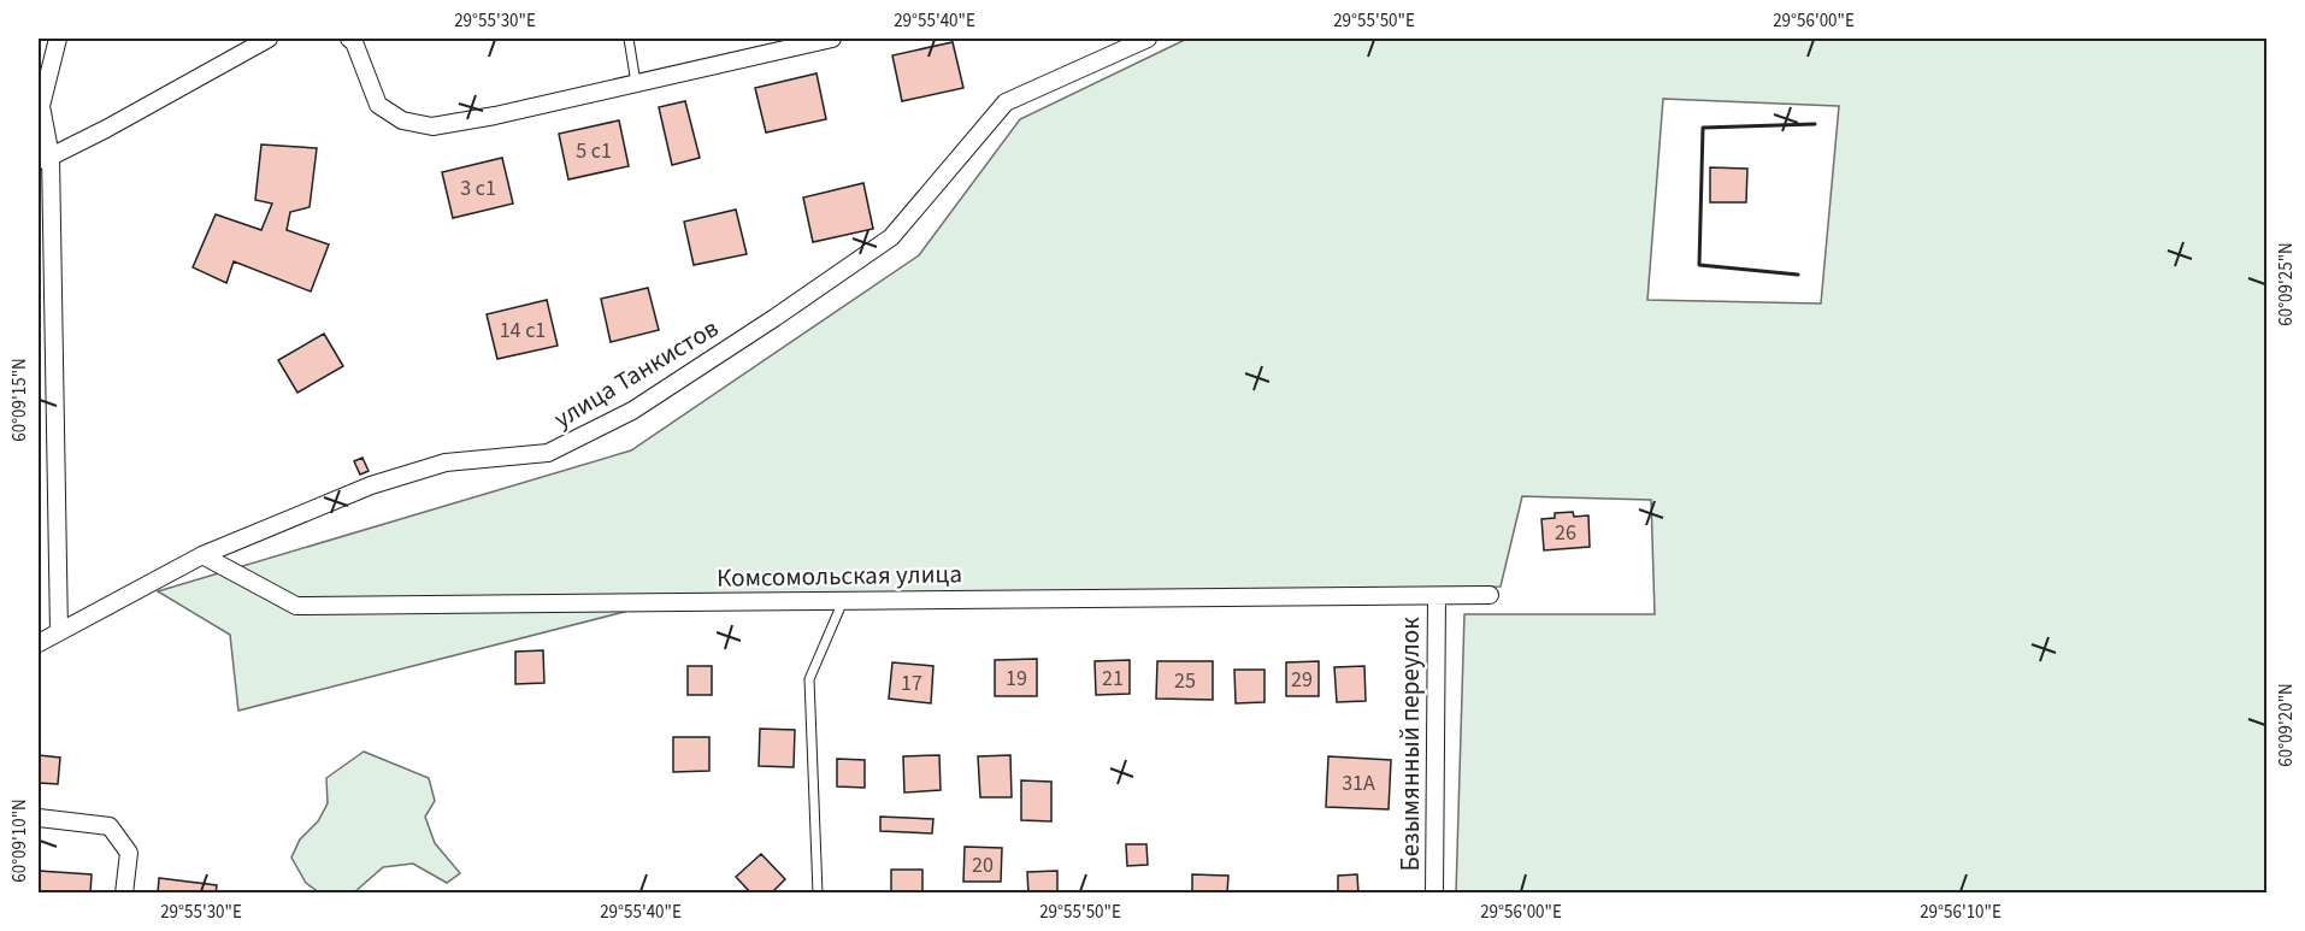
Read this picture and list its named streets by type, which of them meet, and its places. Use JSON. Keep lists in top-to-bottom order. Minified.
{"streets":{"street":["улица Танкистов","Комсомольская улица","Безымянный переулок"]},"crossings":[["улица Танкистов","Комсомольская улица"],["Комсомольская улица","Безымянный переулок"]],"house_numbers":["5 с1","3 с1","14 с1","26","19","21","29","25","17","31А","20"],"coordinates":["29°55'30\"E","29°55'40\"E","29°55'50\"E","29°56'00\"E","60°09'25\"N","60°09'15\"N","60°09'20\"N","60°09'10\"N","29°56'10\"E"]}
